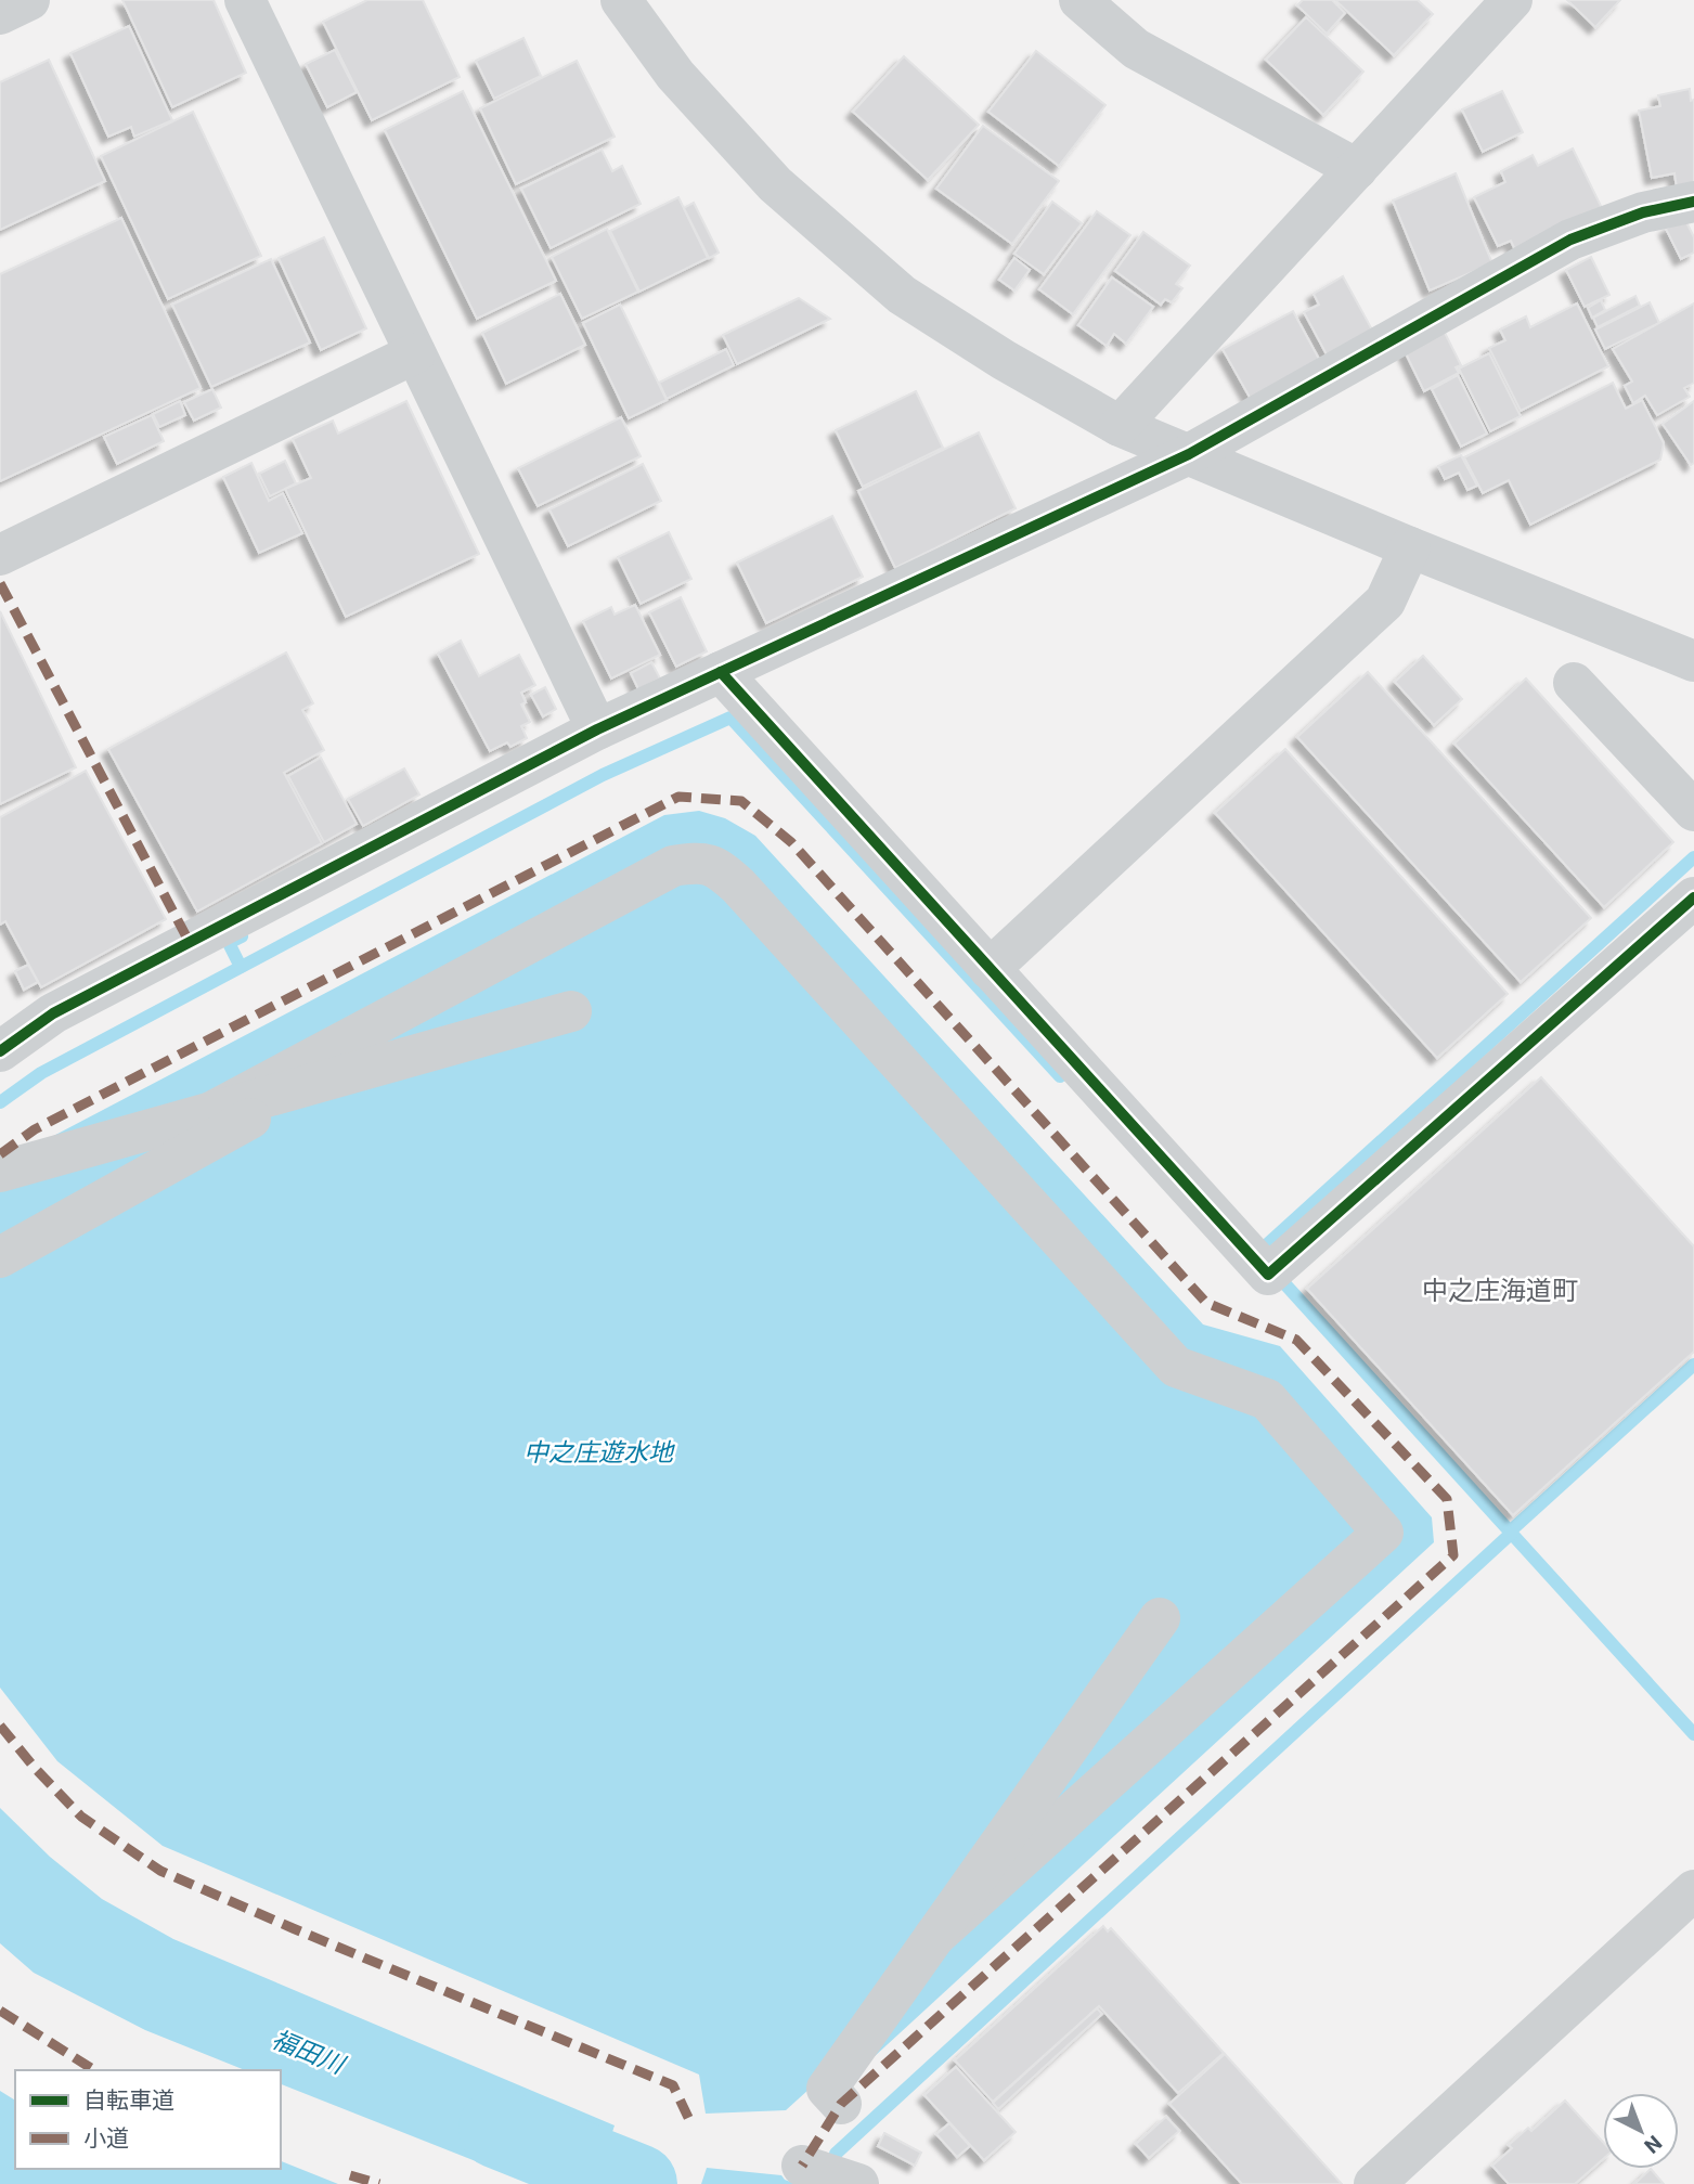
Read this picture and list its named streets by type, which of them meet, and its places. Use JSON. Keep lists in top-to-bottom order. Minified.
{"districts":["中之庄海道町"],"water":["中之庄遊水地","福田川"],"legend":["自転車道","小道"],"north":"bottom right"}
